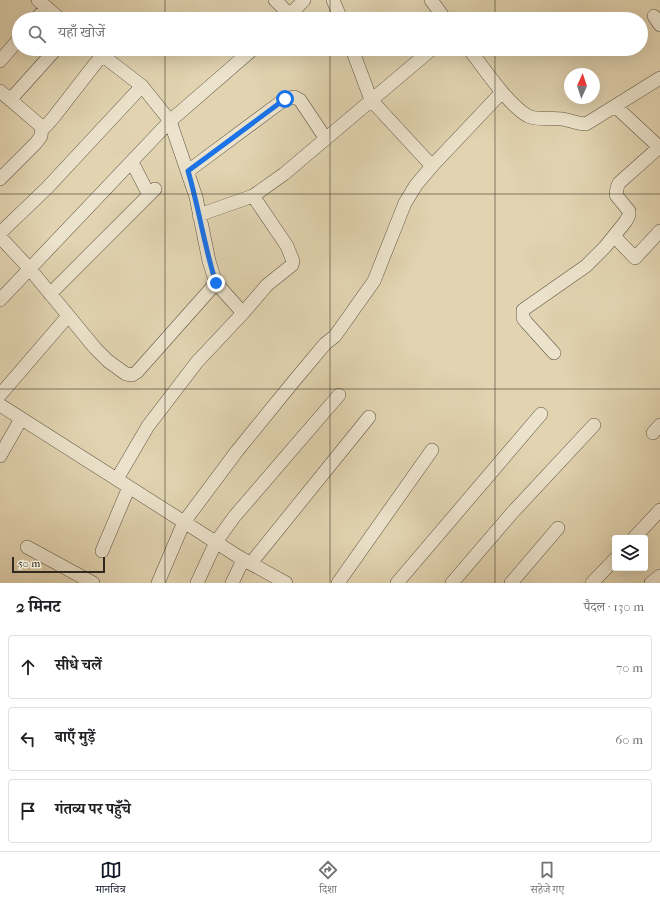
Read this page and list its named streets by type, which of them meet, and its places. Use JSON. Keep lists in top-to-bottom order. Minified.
{"scale_bar":"50 m","north":"top","page":{"search":"यहाँ खोजें","scale":"50 m","heading":["2 मिनट","पैदल · 130 m"],"list":[["सीधे चलें","70 m"],["बाएँ मुड़ें","60 m"],"गंतव्य पर पहुँचे"],"nav":["मानचित्र","दिशा","सहेजे गए"]}}
